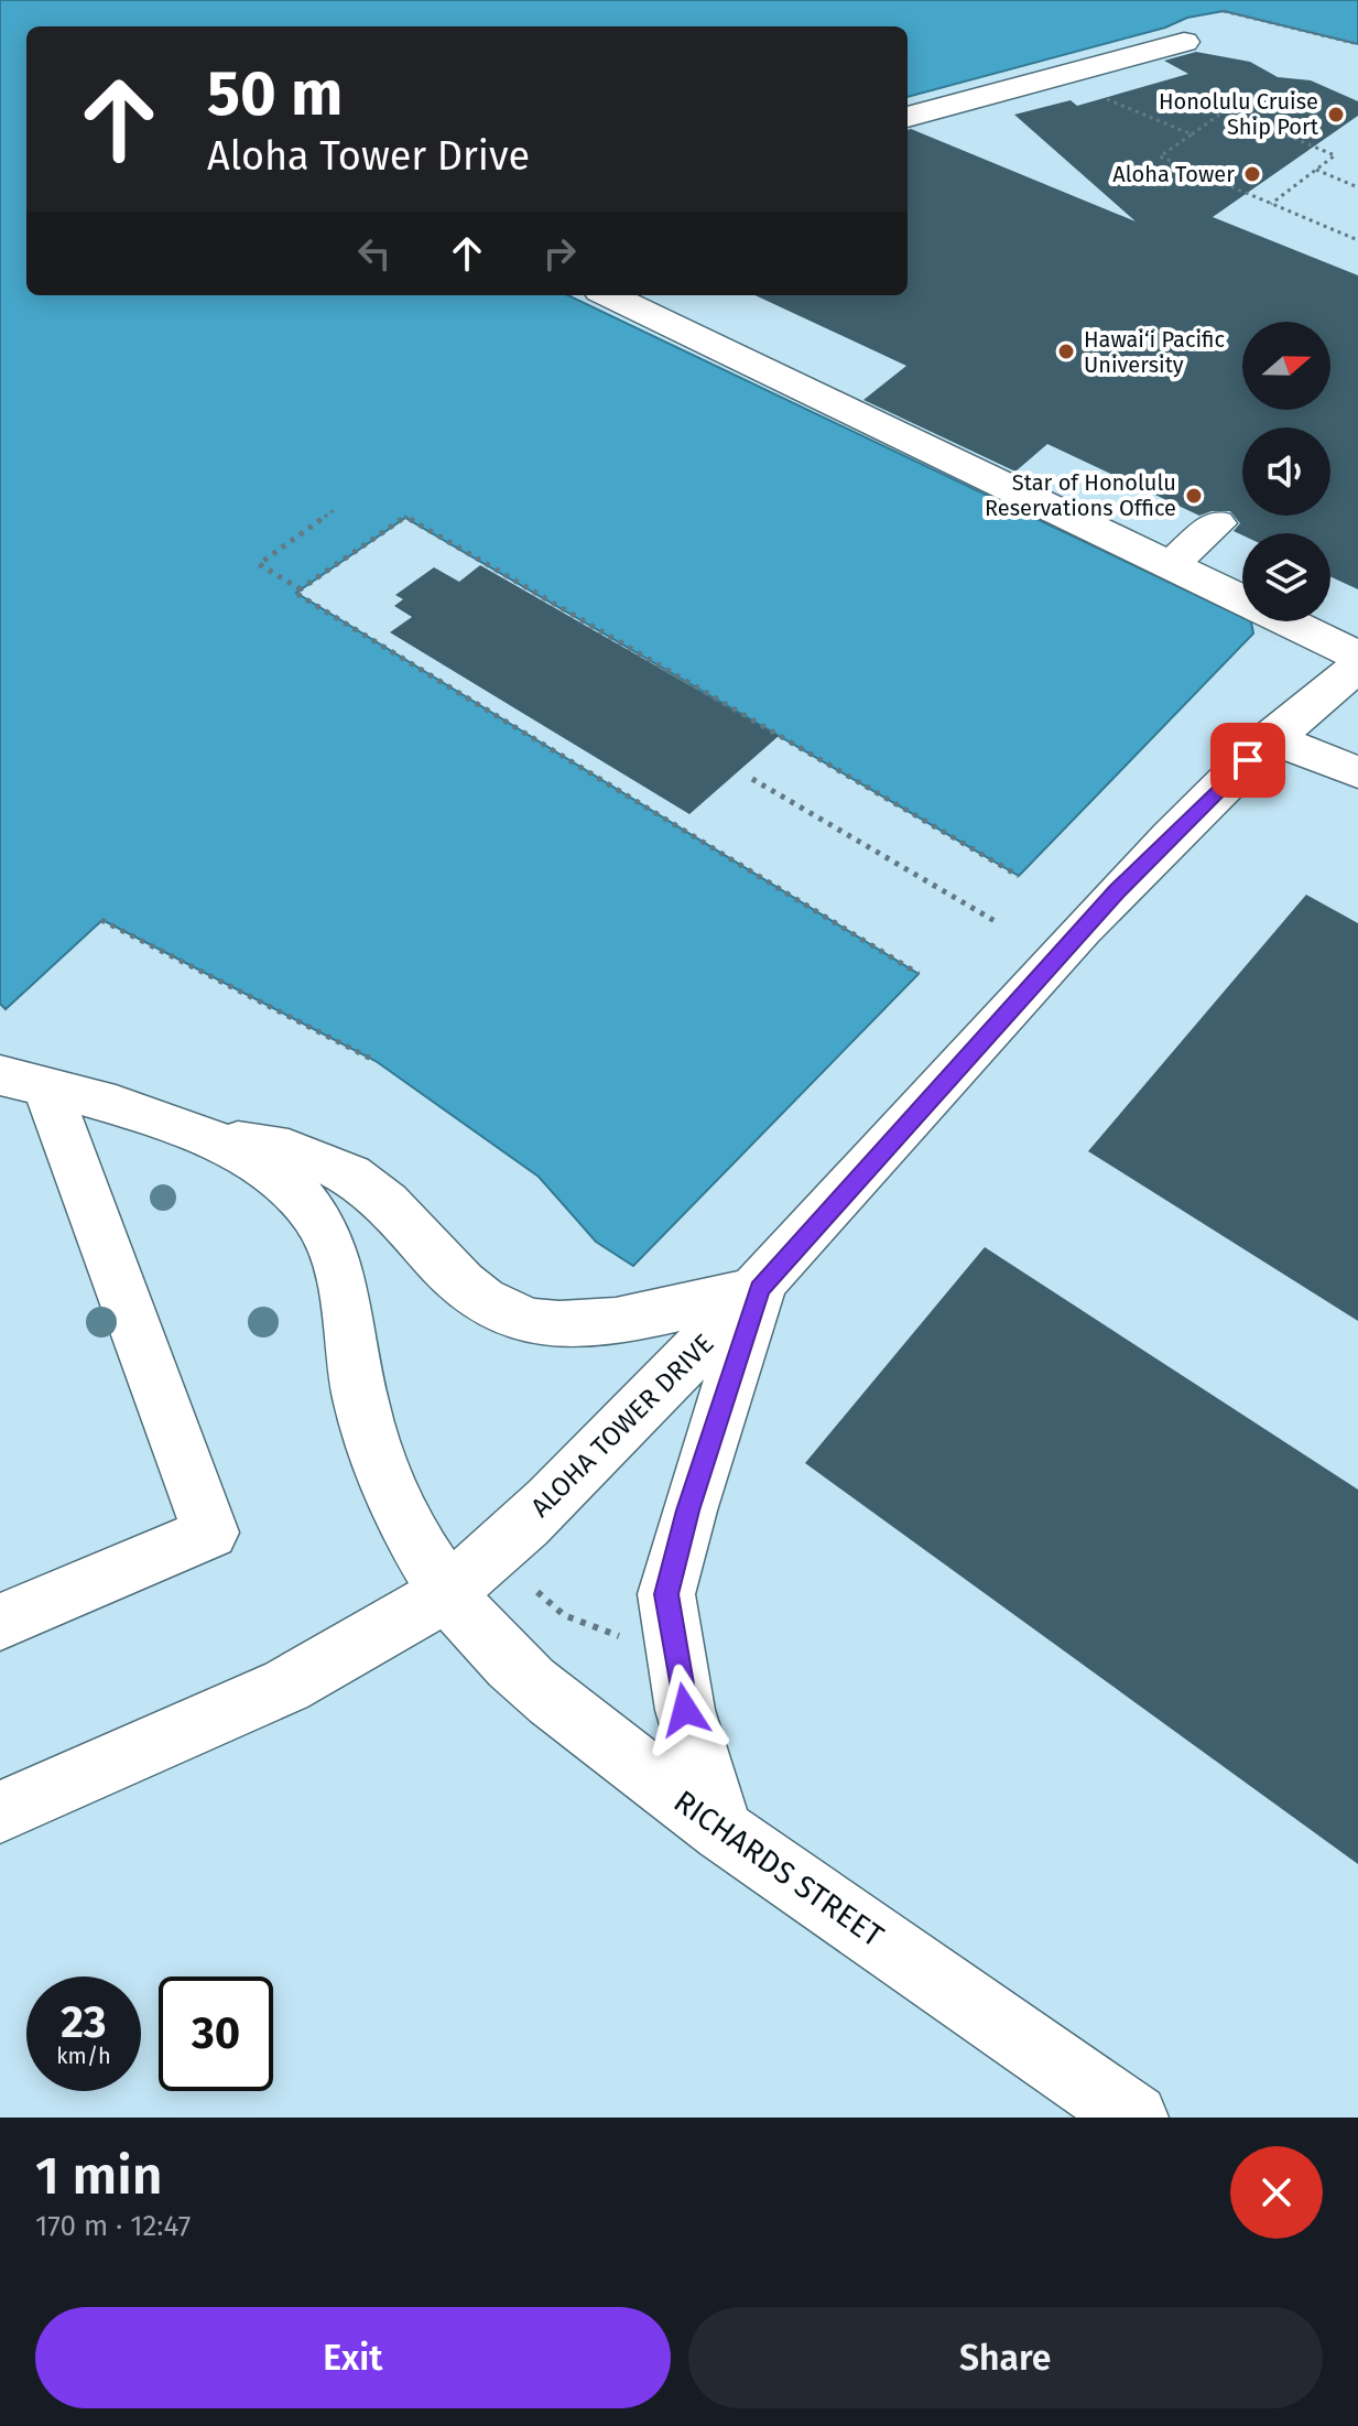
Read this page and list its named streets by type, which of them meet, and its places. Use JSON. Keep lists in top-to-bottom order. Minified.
{"streets":{"street":["ALOHA TOWER DRIVE","RICHARDS STREET"]},"crossings":[["ALOHA TOWER DRIVE","RICHARDS STREET"]],"places":["Honolulu Cruise Ship Port","Aloha Tower","Hawai‘i Pacific University","Star of Honolulu Reservations Office"],"north":"right","page":{"turn":["50 m","Aloha Tower Drive"],"speed":"23 km/h","limit":"30","heading":["1 min","170 m · 12:47"],"buttons":["Exit","Share"]}}
